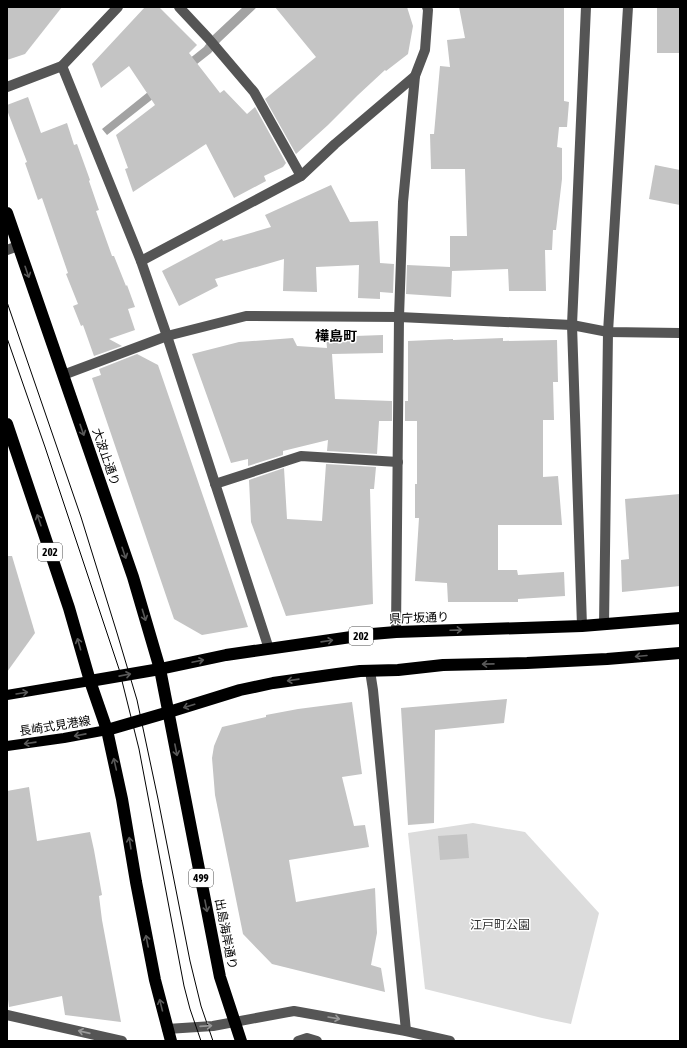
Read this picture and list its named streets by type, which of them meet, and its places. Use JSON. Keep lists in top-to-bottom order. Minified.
{"streets":{"highway":["大波止通り","202","県庁坂通り","499","出島海岸通り"],"main road":["長崎式見港線"]},"crossings":[["大波止通り","県庁坂通り"],["大波止通り","出島海岸通り"],["202","県庁坂通り"],["202","長崎式見港線"]],"districts":["樺島町"],"parks":["江戸町公園"]}
